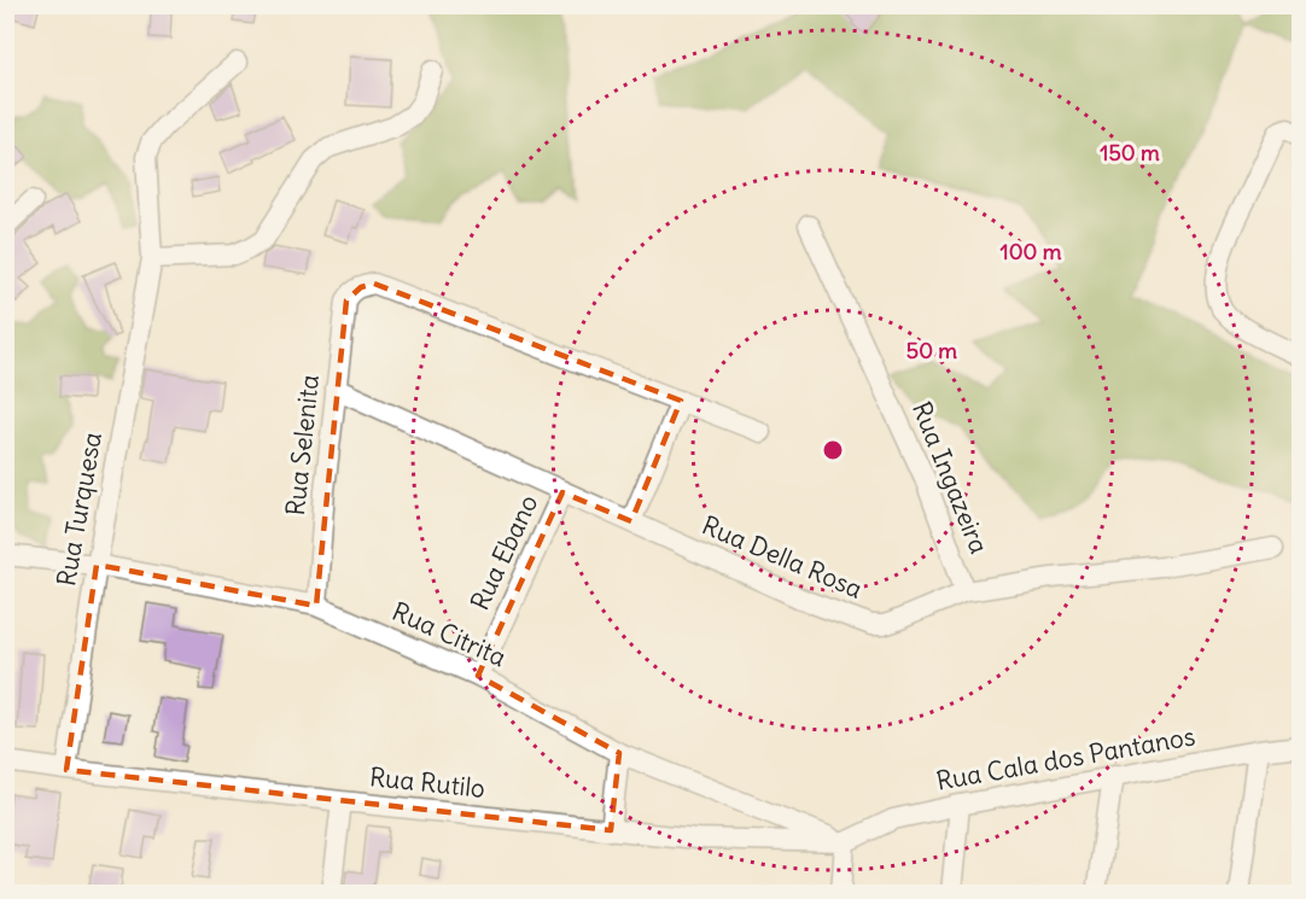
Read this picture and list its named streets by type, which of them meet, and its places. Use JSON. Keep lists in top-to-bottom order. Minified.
{"streets":{"street":["Rua Selenita","Rua Ingazeira","Rua Turquesa","Rua Ebano","Rua Della Rosa","Rua Citrita","Rua Cala dos Pantanos","Rua Rutilo"]},"crossings":[["Rua Selenita","Rua Della Rosa"],["Rua Selenita","Rua Citrita"],["Rua Ingazeira","Rua Della Rosa"],["Rua Turquesa","Rua Citrita"],["Rua Turquesa","Rua Rutilo"],["Rua Ebano","Rua Della Rosa"],["Rua Ebano","Rua Citrita"],["Rua Citrita","Rua Cala dos Pantanos"],["Rua Citrita","Rua Rutilo"],["Rua Cala dos Pantanos","Rua Rutilo"]],"rings":["150 m","100 m","50 m"]}
